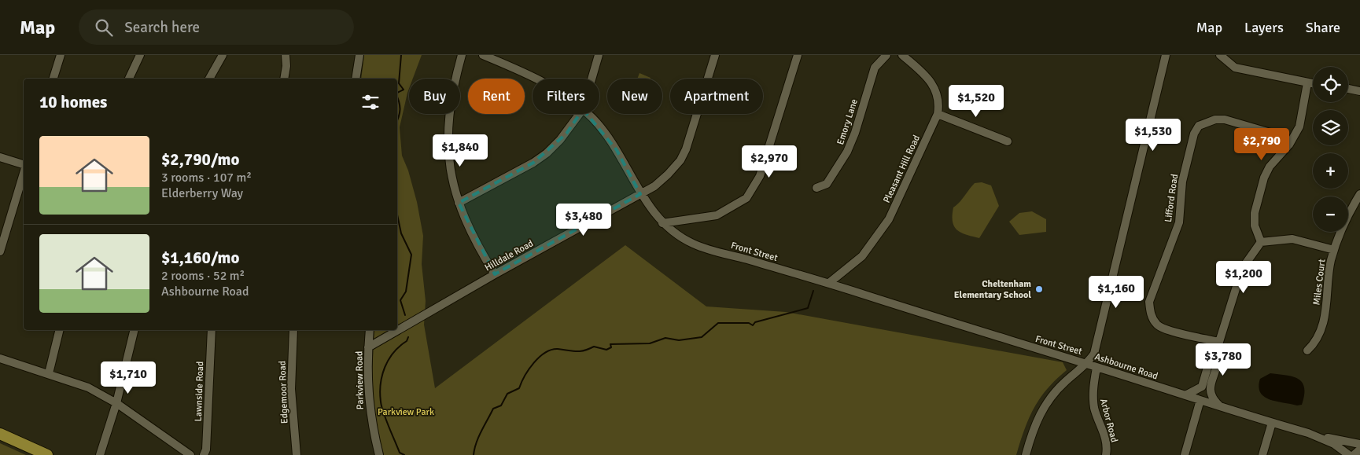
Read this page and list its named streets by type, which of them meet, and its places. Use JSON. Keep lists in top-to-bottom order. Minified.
{"streets":{"street":["Emory Lane","Pleasant Hill Road","Lifford Road","Front Street","Hilldale Road","Miles Court","Ashbourne Road","Parkview Road","Lawnside Road","Edgemoor Road","Arbor Road"]},"crossings":[["Pleasant Hill Road","Front Street"],["Front Street","Hilldale Road"],["Front Street","Ashbourne Road"],["Hilldale Road","Parkview Road"],["Ashbourne Road","Arbor Road"]],"parks":["Parkview Park"],"places":["Cheltenham Elementary School"],"page":{"header":"Map","search":"Search here","nav":["Map","Layers","Share"],"map_buttons":["+","−"],"chip":["Buy","Rent","Filters","New","Apartment"],"heading":"10 homes","price":["$1,520","$1,530","$2,790","$1,840","$2,970","$3,480","$1,200","$1,160","$3,780","$1,710"],"list":[{"name":"$2,790/mo","note":"3 rooms · 107 m² · Elderberry Way"},{"name":"$1,160/mo","note":"2 rooms · 52 m² · Ashbourne Road"}]}}
